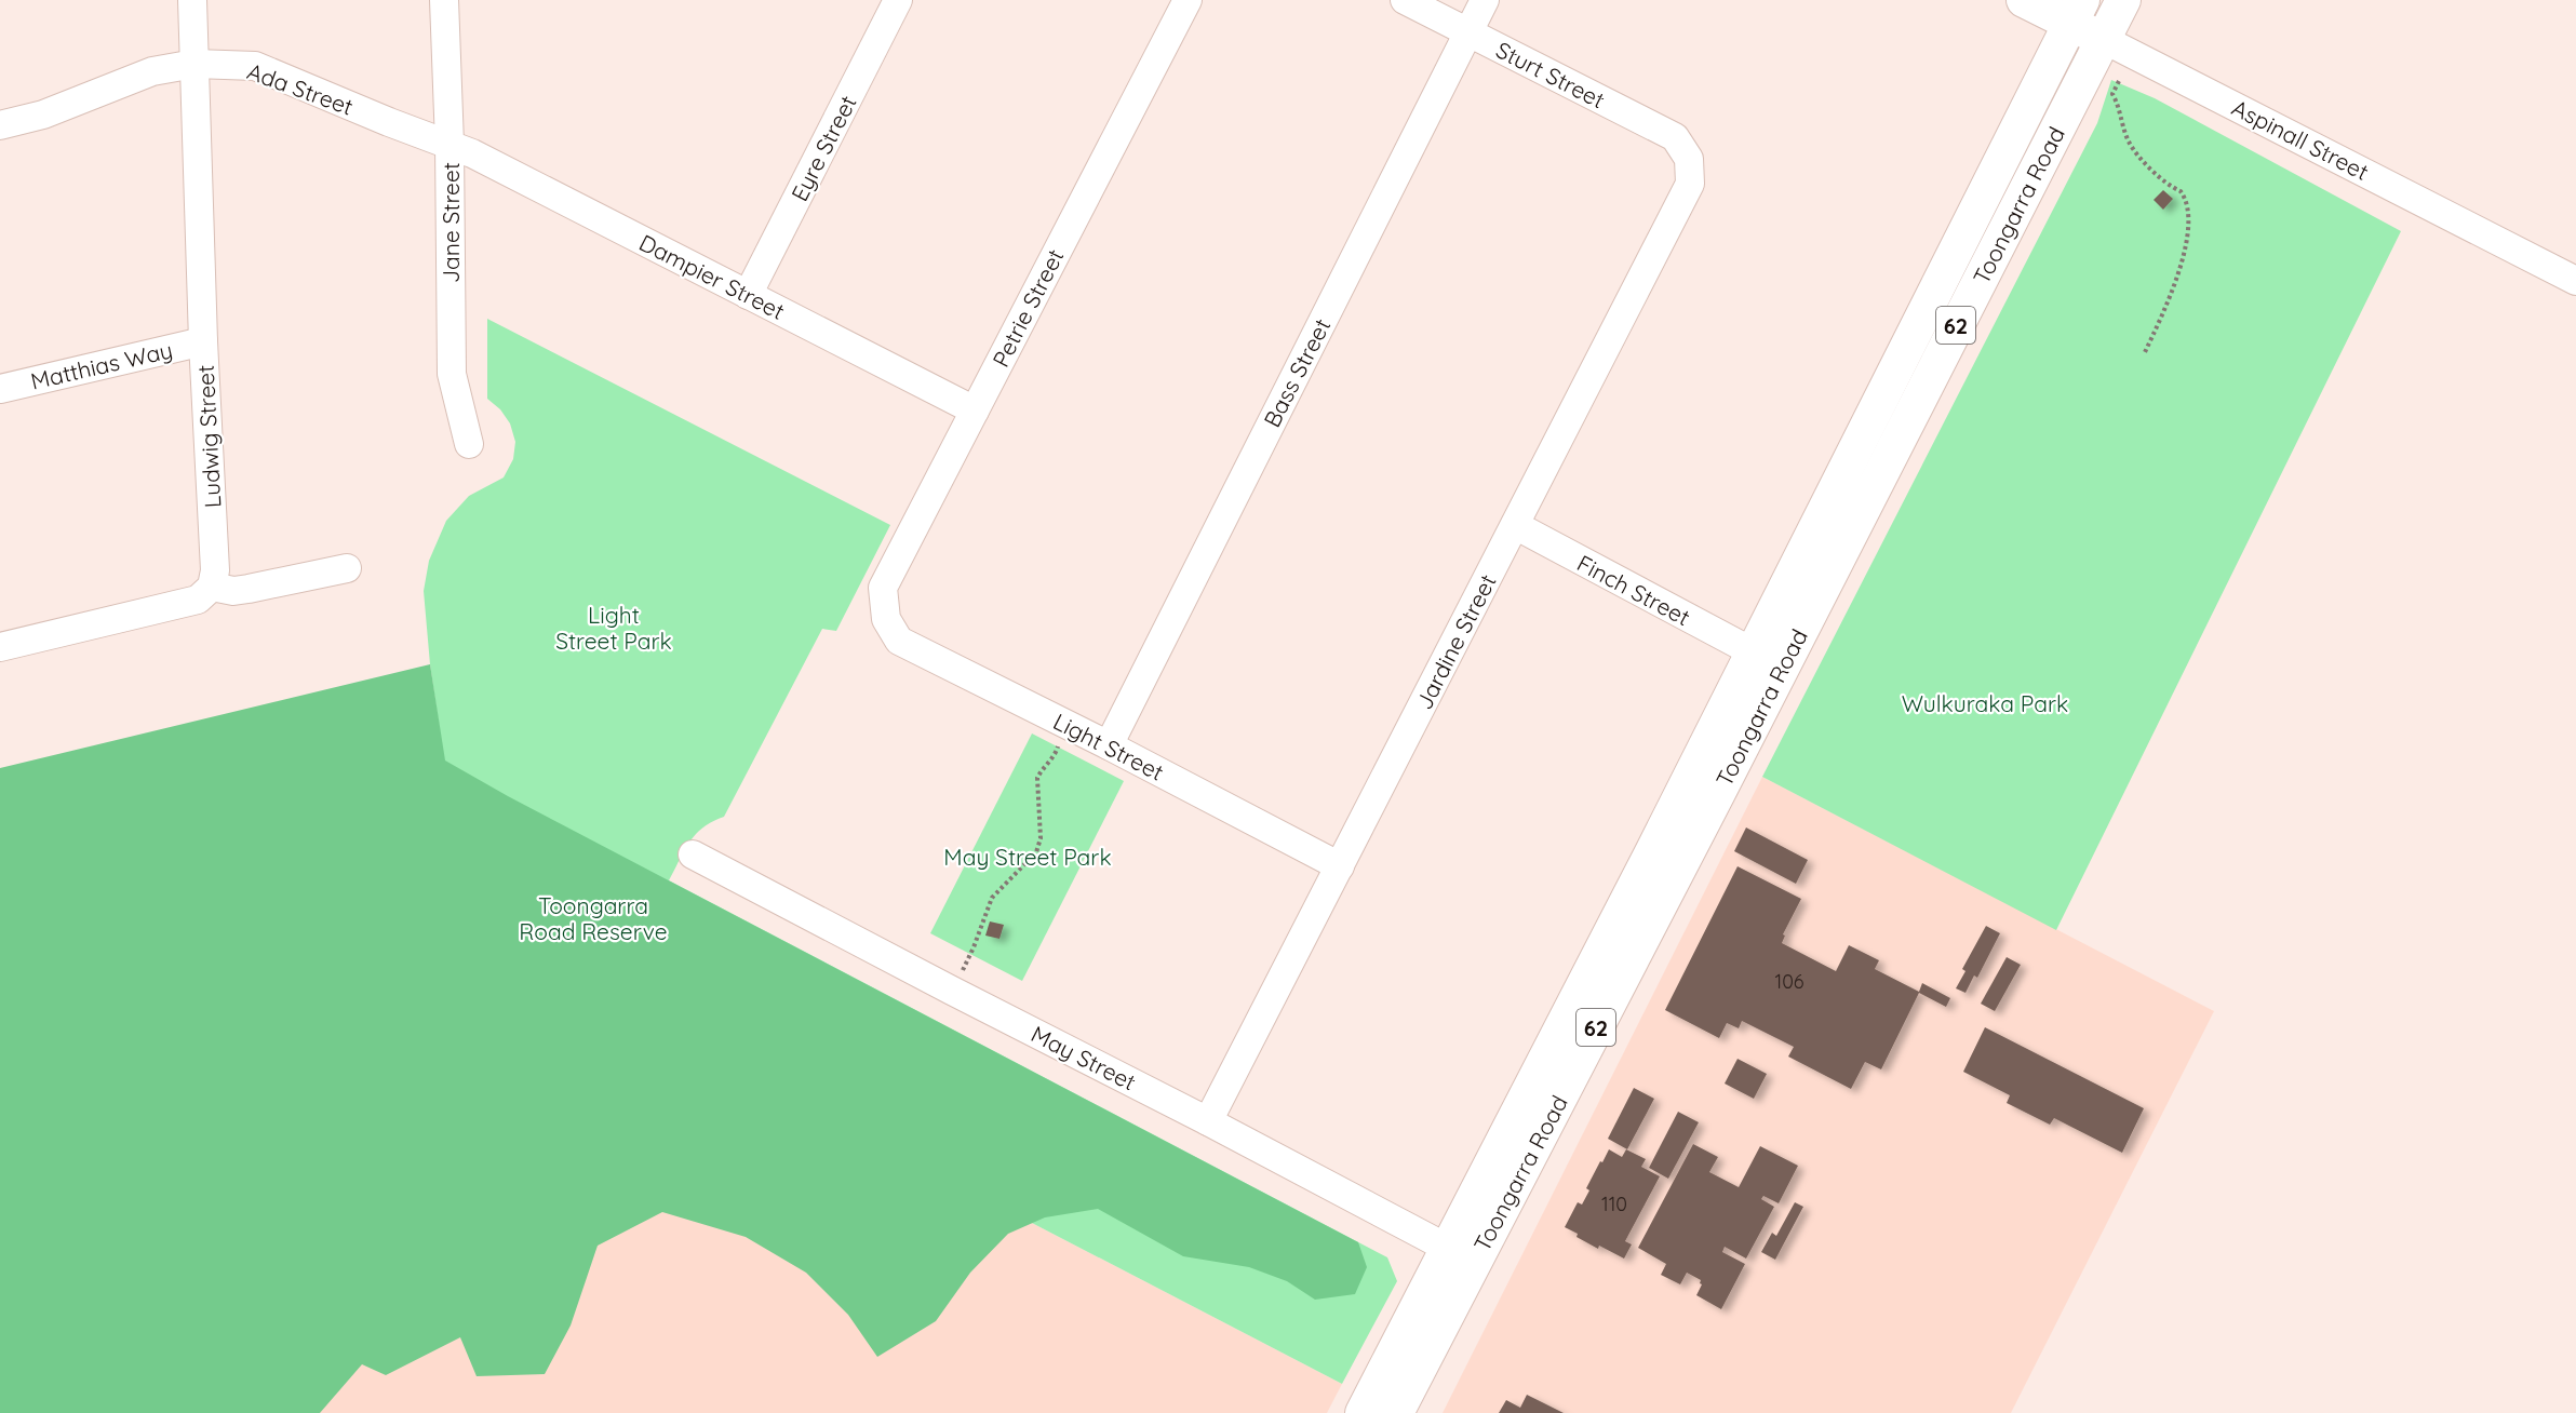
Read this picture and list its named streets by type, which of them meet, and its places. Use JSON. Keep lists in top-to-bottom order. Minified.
{"streets":{"main road":["Aspinall Street","Toongarra Road","62"],"street":["Sturt Street","Ada Street","Eyre Street","Jane Street","Dampier Street","Petrie Street","Matthias Way","Bass Street","Ludwig Street","Finch Street","Jardine Street","Light Street","May Street"]},"crossings":[["Sturt Street","Bass Street"],["Sturt Street","Jardine Street"],["Ada Street","Jane Street"],["Ada Street","Dampier Street"],["Ada Street","Ludwig Street"],["Aspinall Street","Toongarra Road"],["Eyre Street","Dampier Street"],["Toongarra Road","Finch Street"],["Toongarra Road","May Street"],["Jane Street","Dampier Street"],["Dampier Street","Petrie Street"],["Petrie Street","Light Street"],["Matthias Way","Ludwig Street"],["Bass Street","Light Street"],["Finch Street","Jardine Street"],["Jardine Street","Light Street"],["Jardine Street","May Street"]],"parks":["Light Street Park","Wulkuraka Park","May Street Park","Toongarra Road Reserve"],"house_numbers":["106","110"]}
